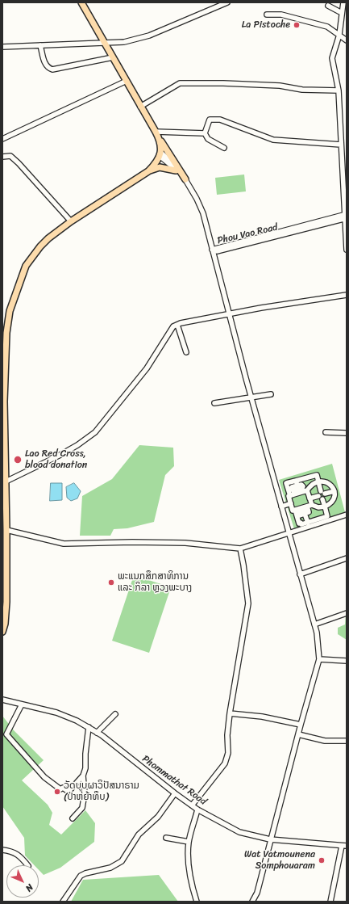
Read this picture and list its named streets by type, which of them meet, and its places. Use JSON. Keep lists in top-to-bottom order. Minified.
{"streets":{"street":["Phou Vao Road","Phommathat Road"]},"places":["La Pistoche","Lao Red Cross, blood donation","ພະແນກສຶກສາທິການ ແລະ ກິລາ ຫຼວງພະບາງ","ວັດບຸບຜາວິປັສນາຣາມ (ປ່າຫຍ້າທຶບ)","Wat Vatmounena Somphouaram"],"north":"bottom right"}
